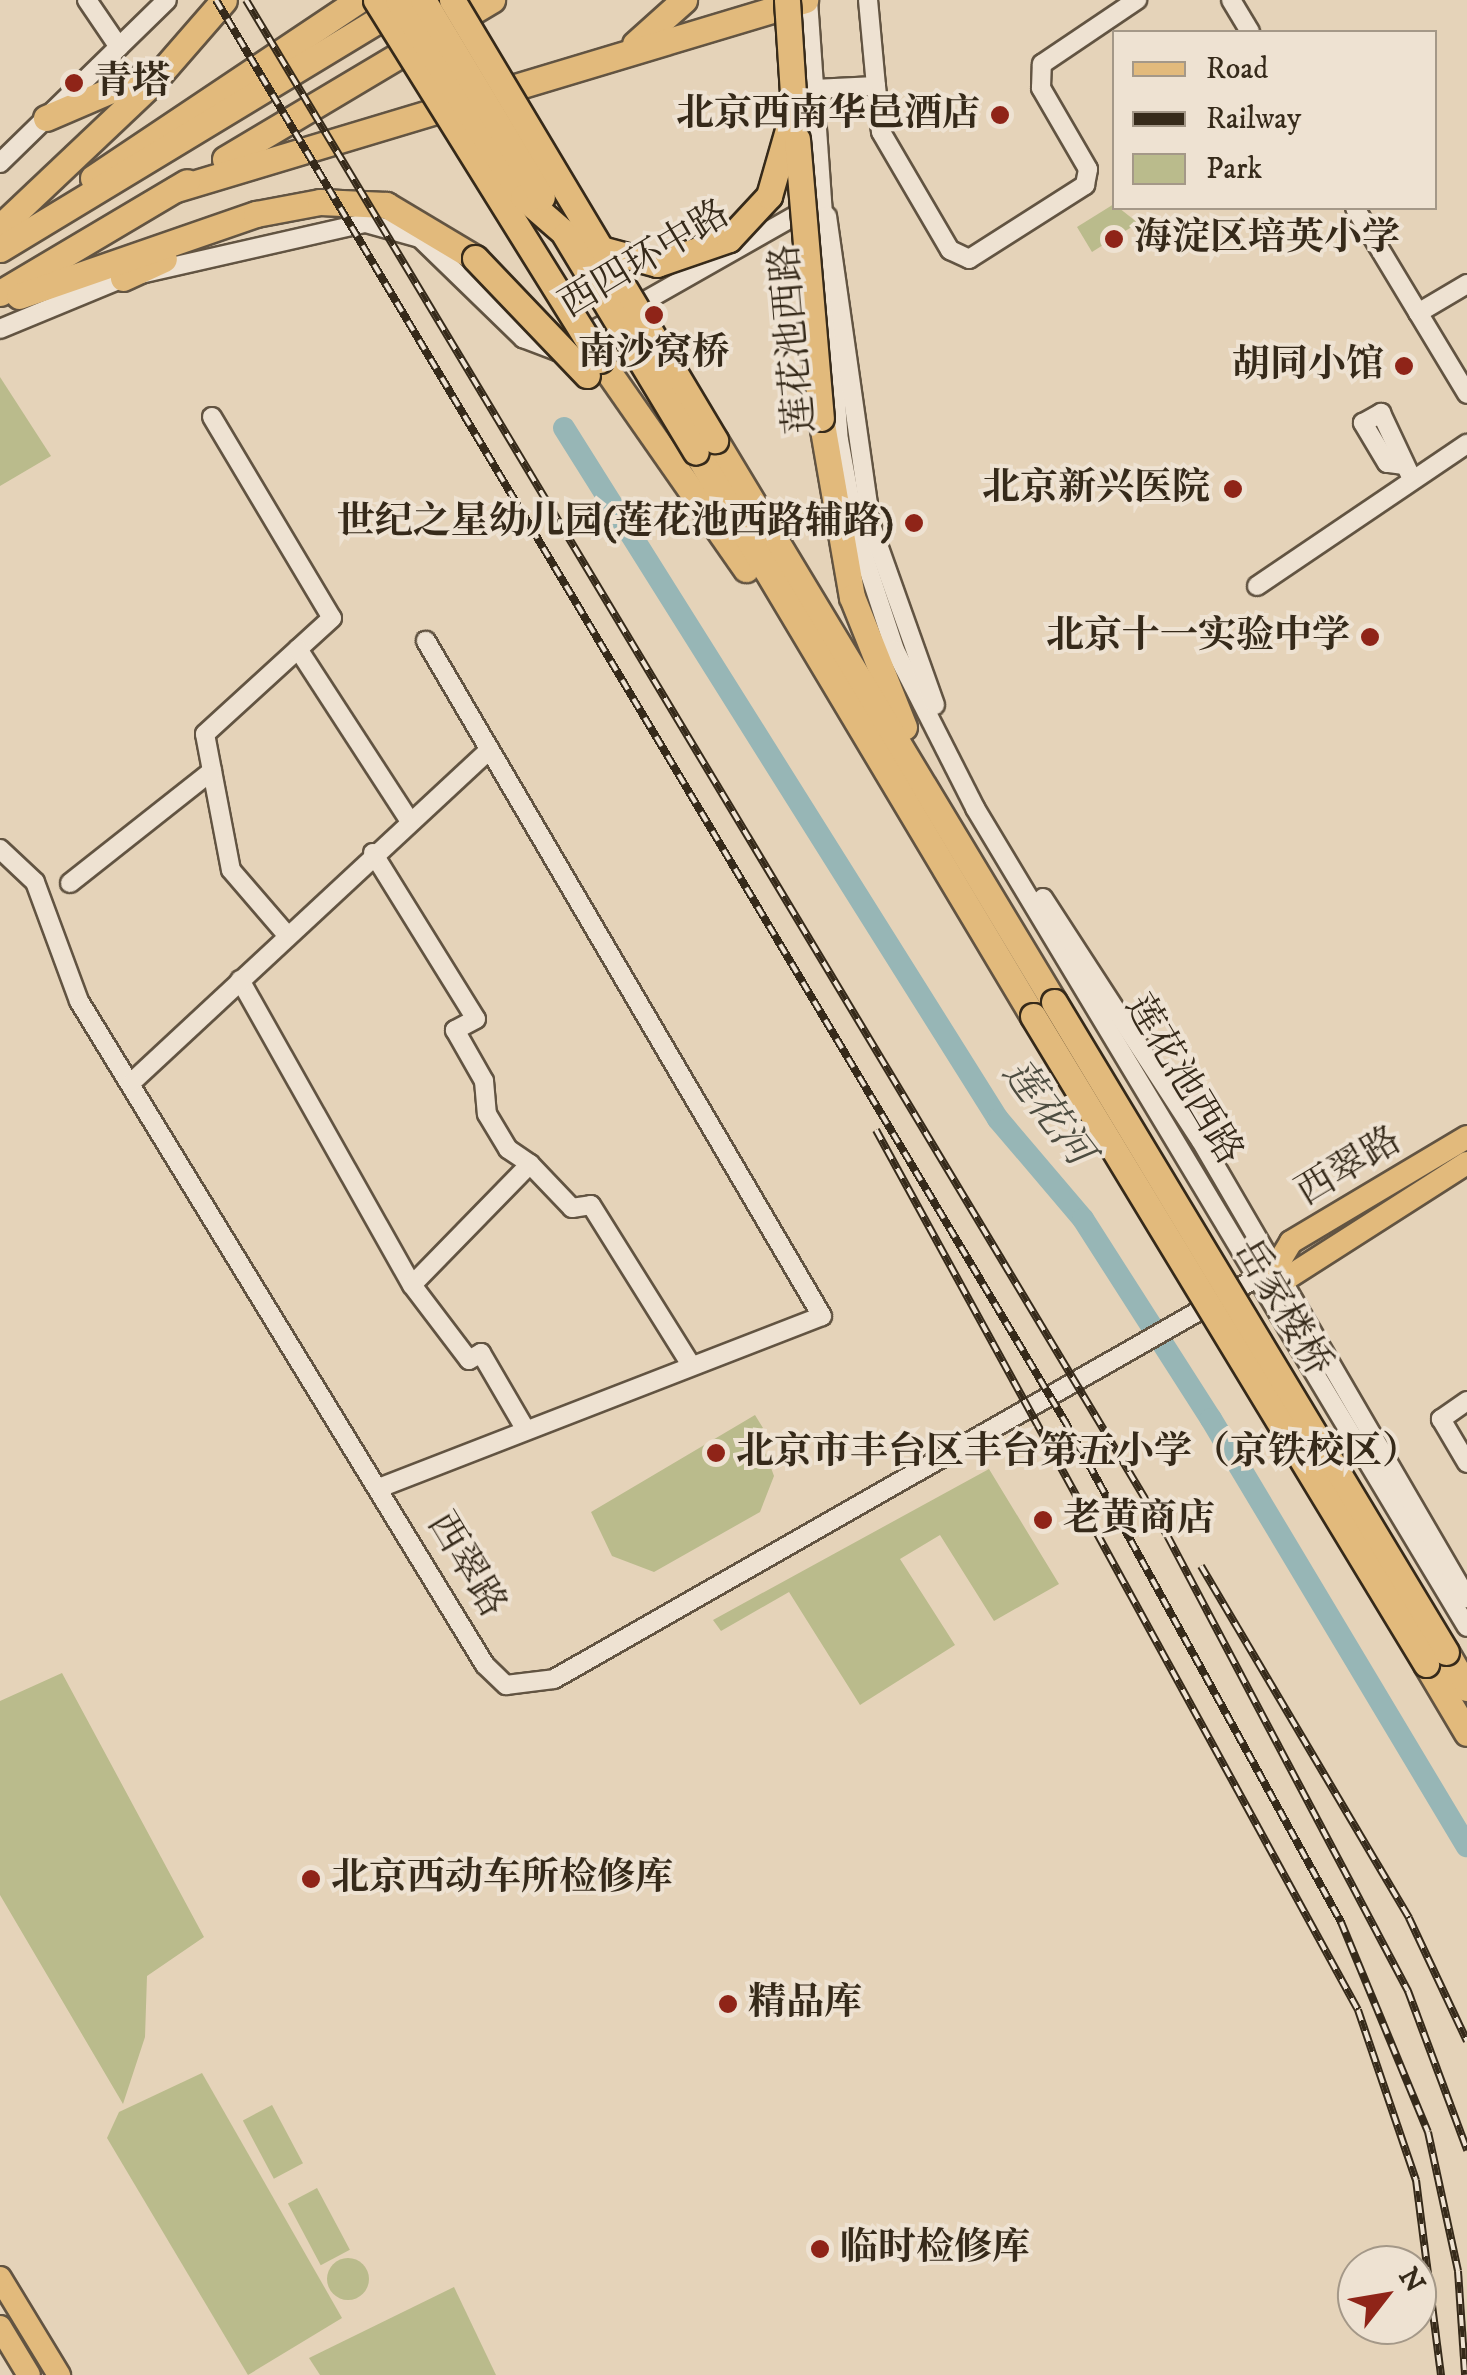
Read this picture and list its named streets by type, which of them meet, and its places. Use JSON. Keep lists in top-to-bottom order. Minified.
{"streets":{"highway":["岳家楼桥"],"main road":["西翠路"],"street":["西四环中路","莲花池西路"]},"crossings":[["西四环中路","莲花池西路"],["莲花池西路","西翠路"]],"water":["莲花河"],"places":["青塔","北京西南华邑酒店","海淀区培英小学","南沙窝桥","胡同小馆","北京新兴医院","世纪之星幼儿园(莲花池西路辅路)","北京十一实验中学","北京市丰台区丰台第五小学（京铁校区）","老黄商店","北京西动车所检修库","精品库","临时检修库"],"legend":["Road","Railway","Park"],"north":"top right"}
